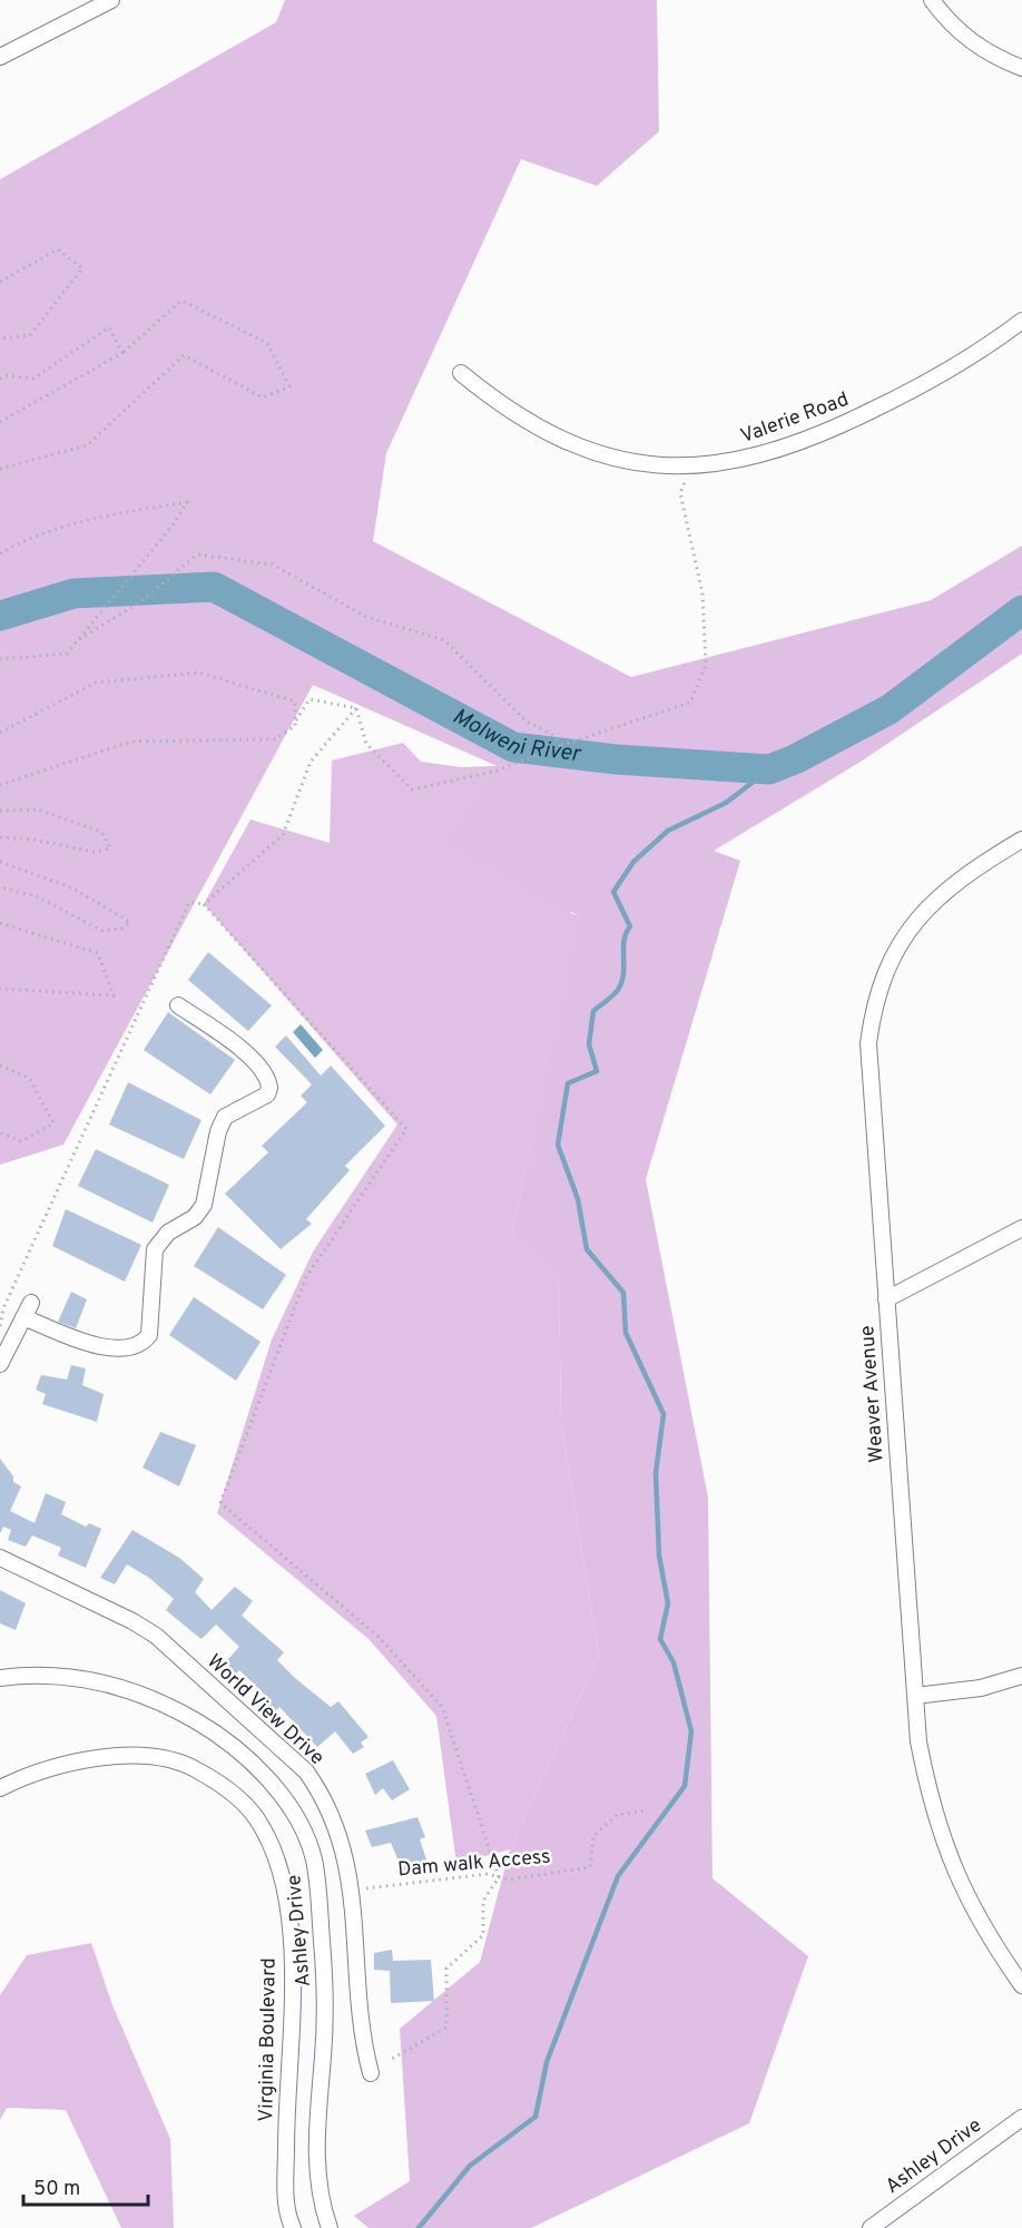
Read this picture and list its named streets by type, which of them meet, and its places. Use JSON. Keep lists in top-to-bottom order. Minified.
{"streets":{"street":["Valerie Road","Weaver Avenue","World View Drive","Ashley Drive","Virginia Boulevard"],"path":["Dam walk Access"]},"crossings":[["World View Drive","Dam walk Access"]],"water":["Molweni River"],"scale_bar":"50 m"}
